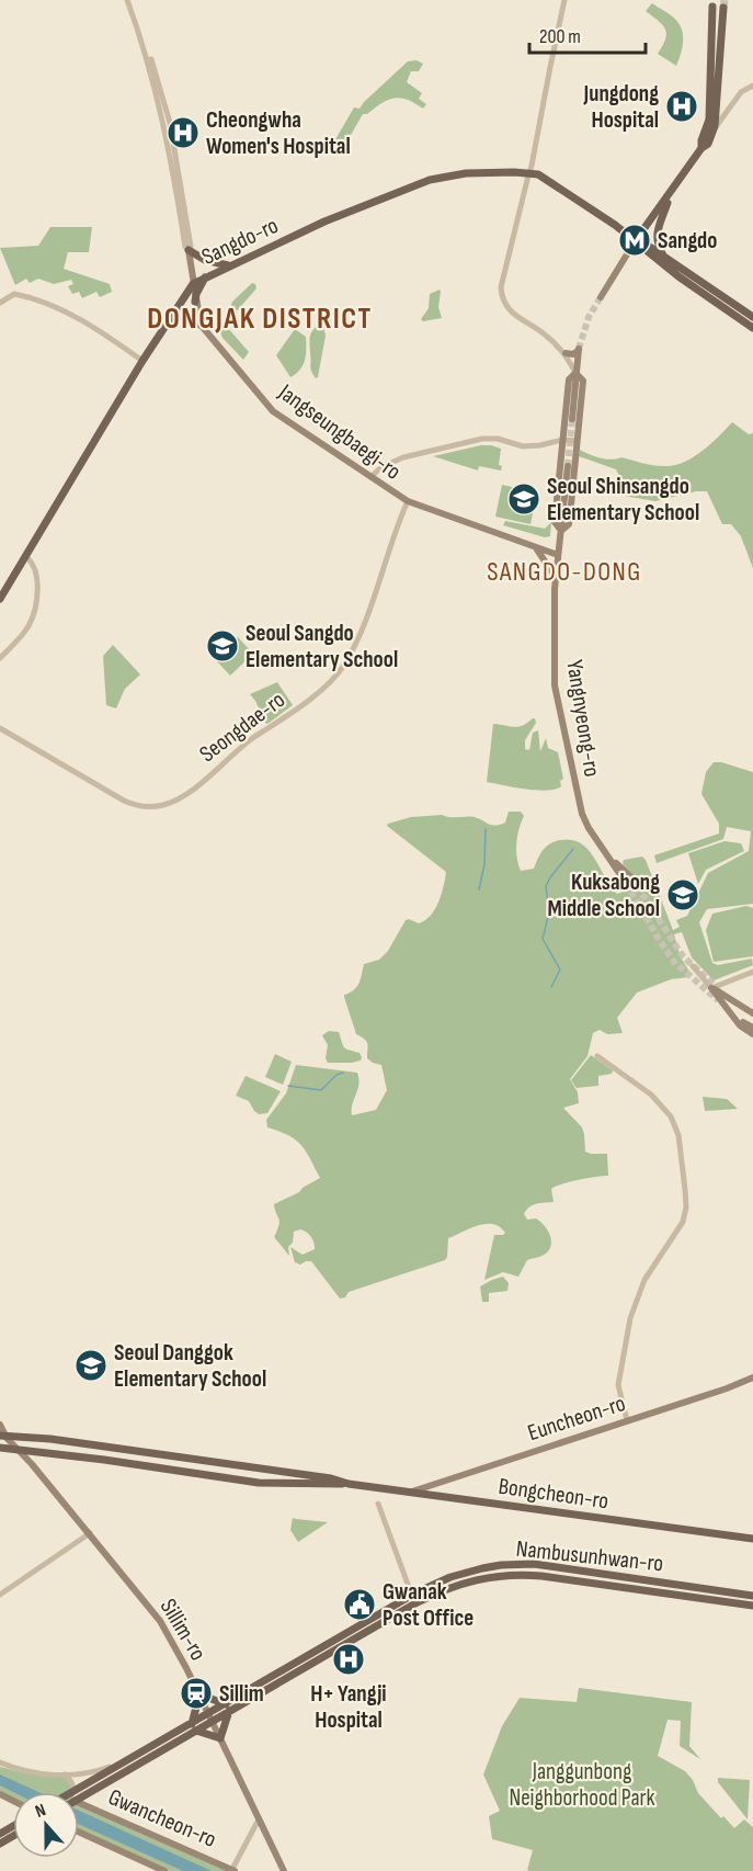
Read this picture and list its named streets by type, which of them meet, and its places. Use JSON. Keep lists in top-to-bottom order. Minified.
{"streets":{"main road":["Sangdo-ro","Jangseungbaegi-ro","Yangnyeong-ro","Euncheon-ro","Bongcheon-ro","Nambusunhwan-ro","Sillim-ro","Gwancheon-ro"],"street":["Seongdae-ro"]},"crossings":[["Sangdo-ro","Jangseungbaegi-ro"],["Jangseungbaegi-ro","Yangnyeong-ro"],["Jangseungbaegi-ro","Seongdae-ro"],["Euncheon-ro","Bongcheon-ro"],["Bongcheon-ro","Sillim-ro"],["Nambusunhwan-ro","Sillim-ro"]],"districts":["DONGJAK DISTRICT","SANGDO-DONG"],"parks":["Janggunbong Neighborhood Park"],"places":{"hospital":["Jungdong Hospital","Cheongwha Women's Hospital","H+ Yangji Hospital"],"metro station":["Sangdo"],"school or university":["Seoul Shinsangdo Elementary School","Seoul Sangdo Elementary School","Kuksabong Middle School","Seoul Danggok Elementary School"],"public building":["Gwanak Post Office"],"station":["Sillim"]},"scale_bar":"200 m","north":"top"}
